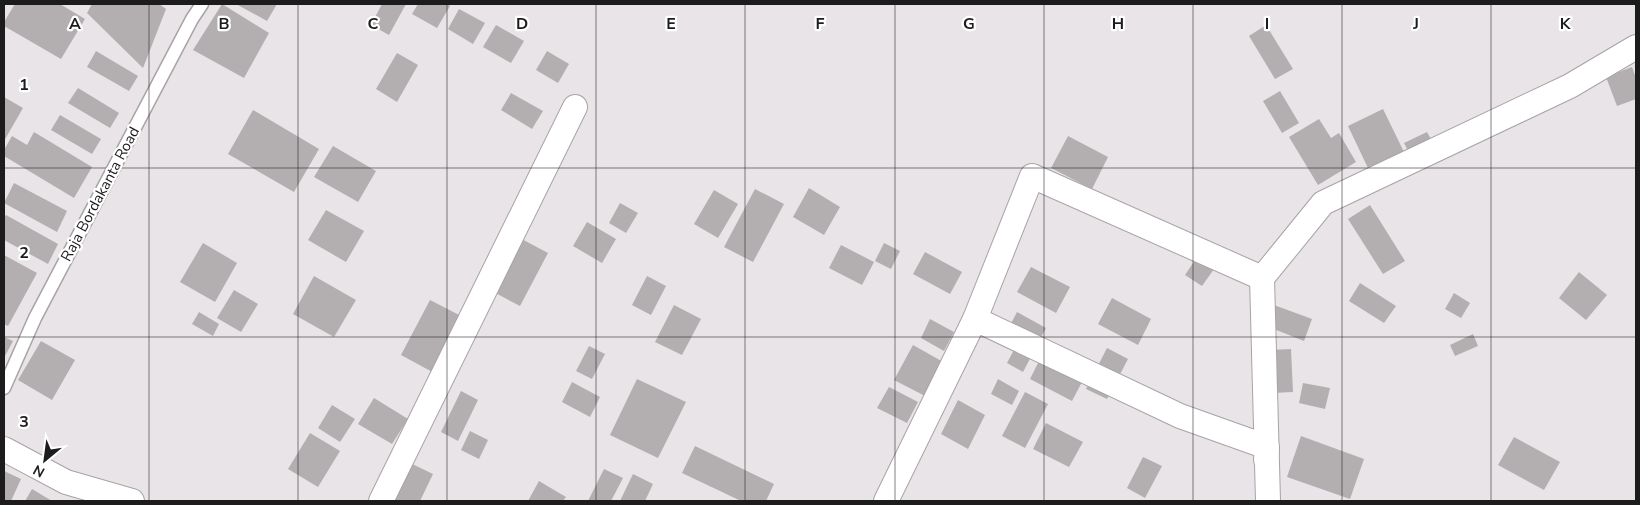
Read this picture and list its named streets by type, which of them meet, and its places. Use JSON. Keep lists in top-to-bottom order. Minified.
{"streets":{"lane":["Raja Bordakanta Road"]},"north":"bottom left","grid":{"columns":["A","B","C","D","E","F","G","H","I","J","K"],"rows":["1","2","3"]}}
